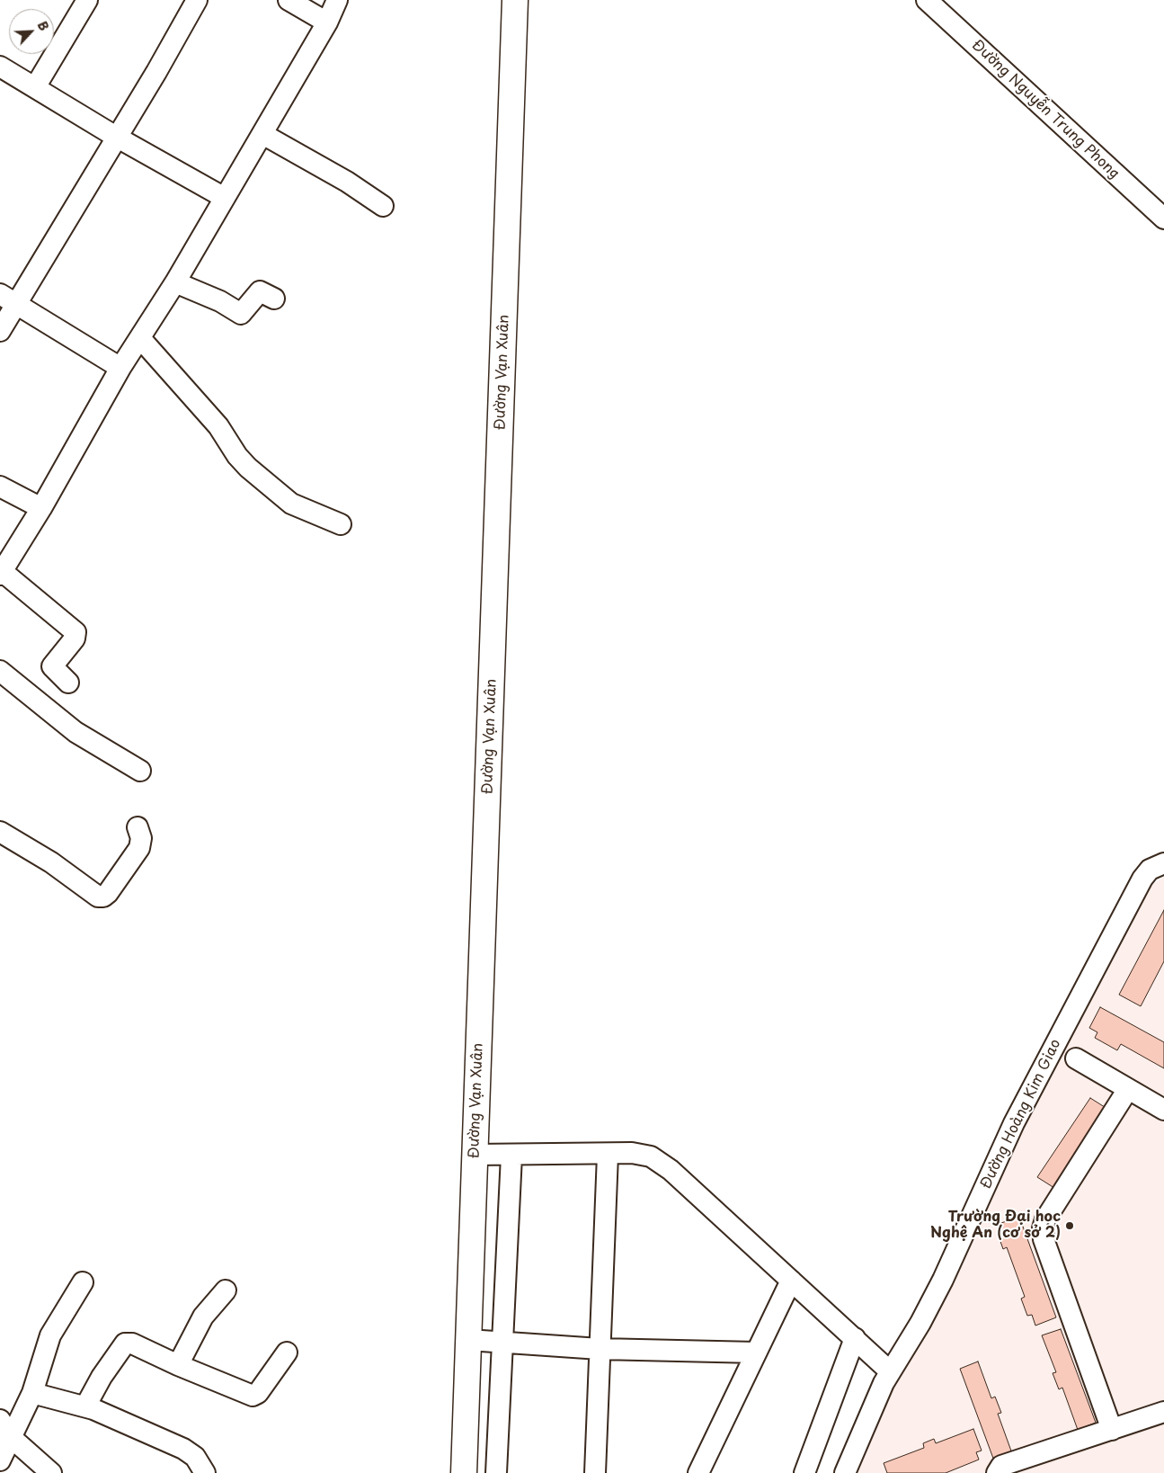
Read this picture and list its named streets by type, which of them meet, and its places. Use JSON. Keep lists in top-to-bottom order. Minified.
{"streets":{"main road":["Đường Vạn Xuân"],"street":["Đường Nguyễn Trung Phong","Đường Hoàng Kim Giao"]},"places":["Trường Đại học Nghệ An (cơ sở 2)"],"north":"top right"}
